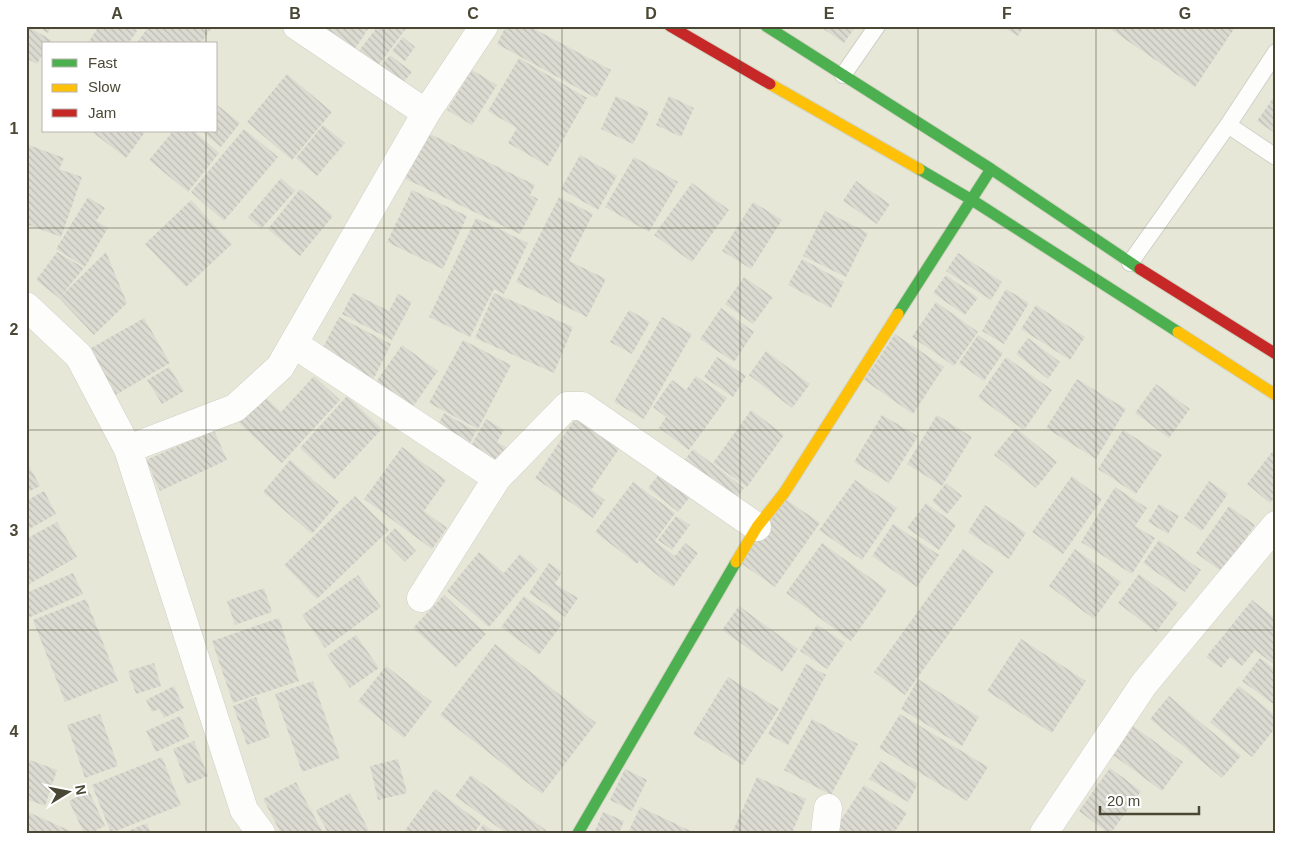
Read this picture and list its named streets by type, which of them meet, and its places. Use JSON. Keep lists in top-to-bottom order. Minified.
{"legend":["Fast","Slow","Jam"],"scale_bar":"20 m","north":"right","grid":{"columns":["A","B","C","D","E","F","G"],"rows":["1","2","3","4"]}}
